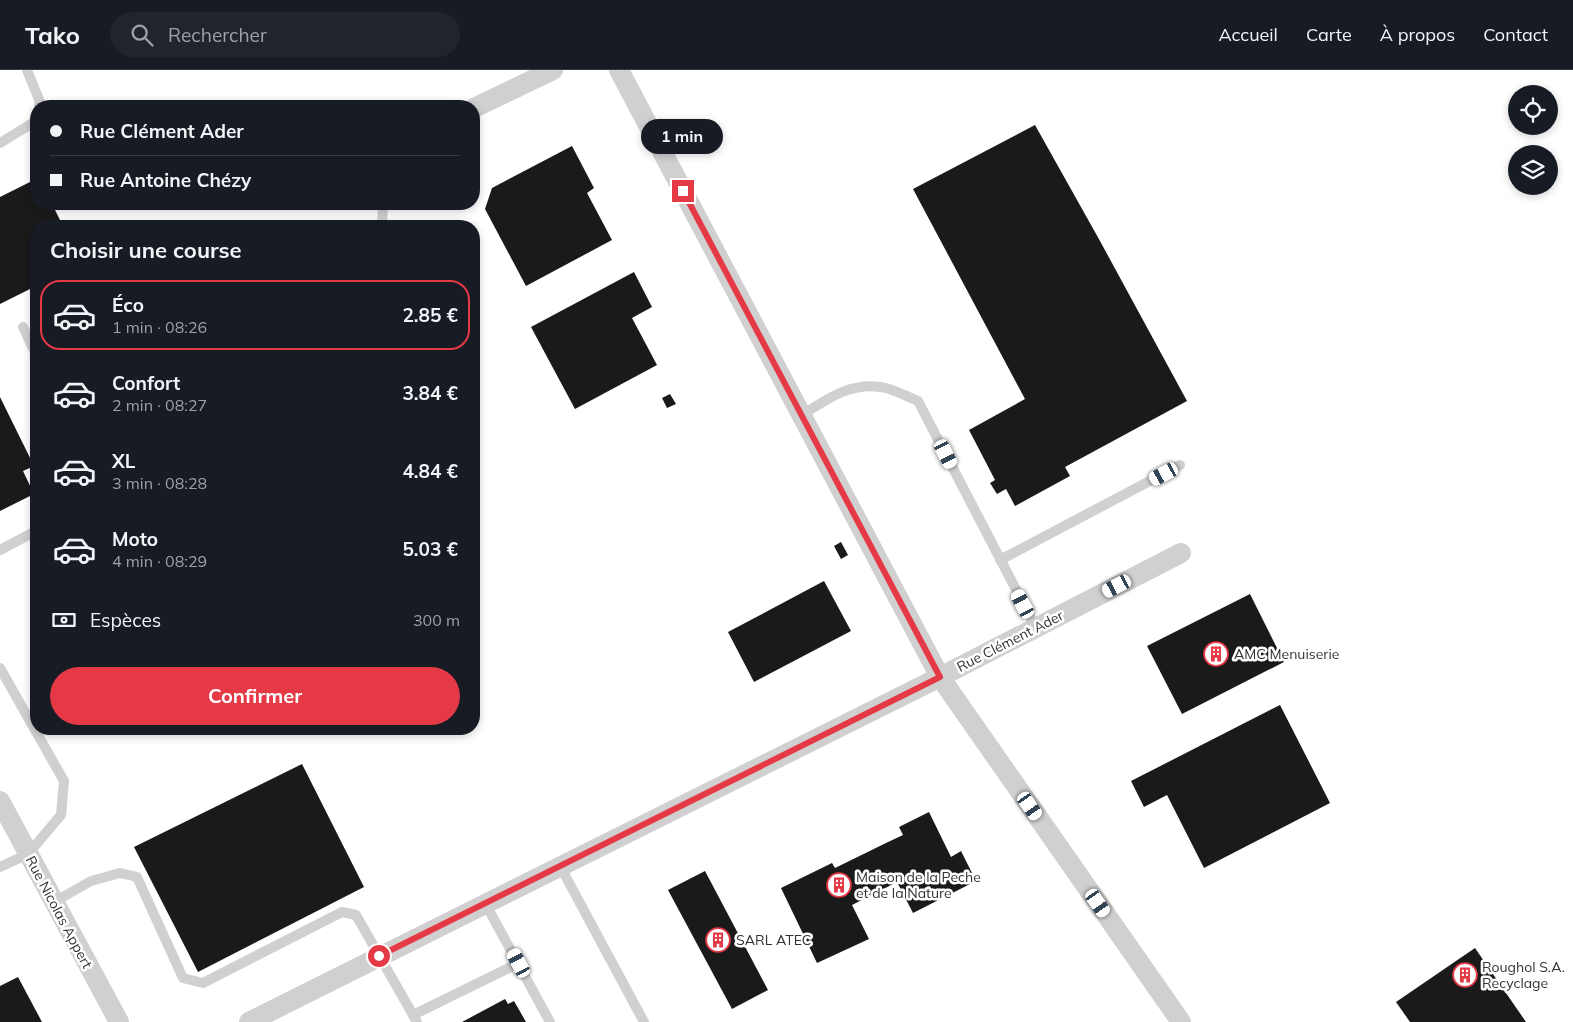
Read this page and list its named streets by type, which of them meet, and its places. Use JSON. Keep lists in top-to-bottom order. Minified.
{"streets":{"street":["Rue Clément Ader","Rue Nicolas Appert"]},"places":{"building":["AMC Menuiserie","Maison de la Peche et de la Nature","SARL ATEC","Roughol S.A. Recyclage"]},"page":{"header":"Tako","search":"Rechercher","nav":["Accueil","Carte","À propos","Contact"],"banner":["Rue Clément Ader","Rue Antoine Chézy"],"bubble":"1 min","heading":"Choisir une course","list":[{"name":"Éco","note":"1 min · 08:26","value":"2.85 €"},{"name":"Confort","note":"2 min · 08:27","value":"3.84 €"},{"name":"XL","note":"3 min · 08:28","value":"4.84 €"},{"name":"Moto","note":"4 min · 08:29","value":"5.03 €"}],"pay":["Espèces","300 m"],"buttons":"Confirmer"}}
